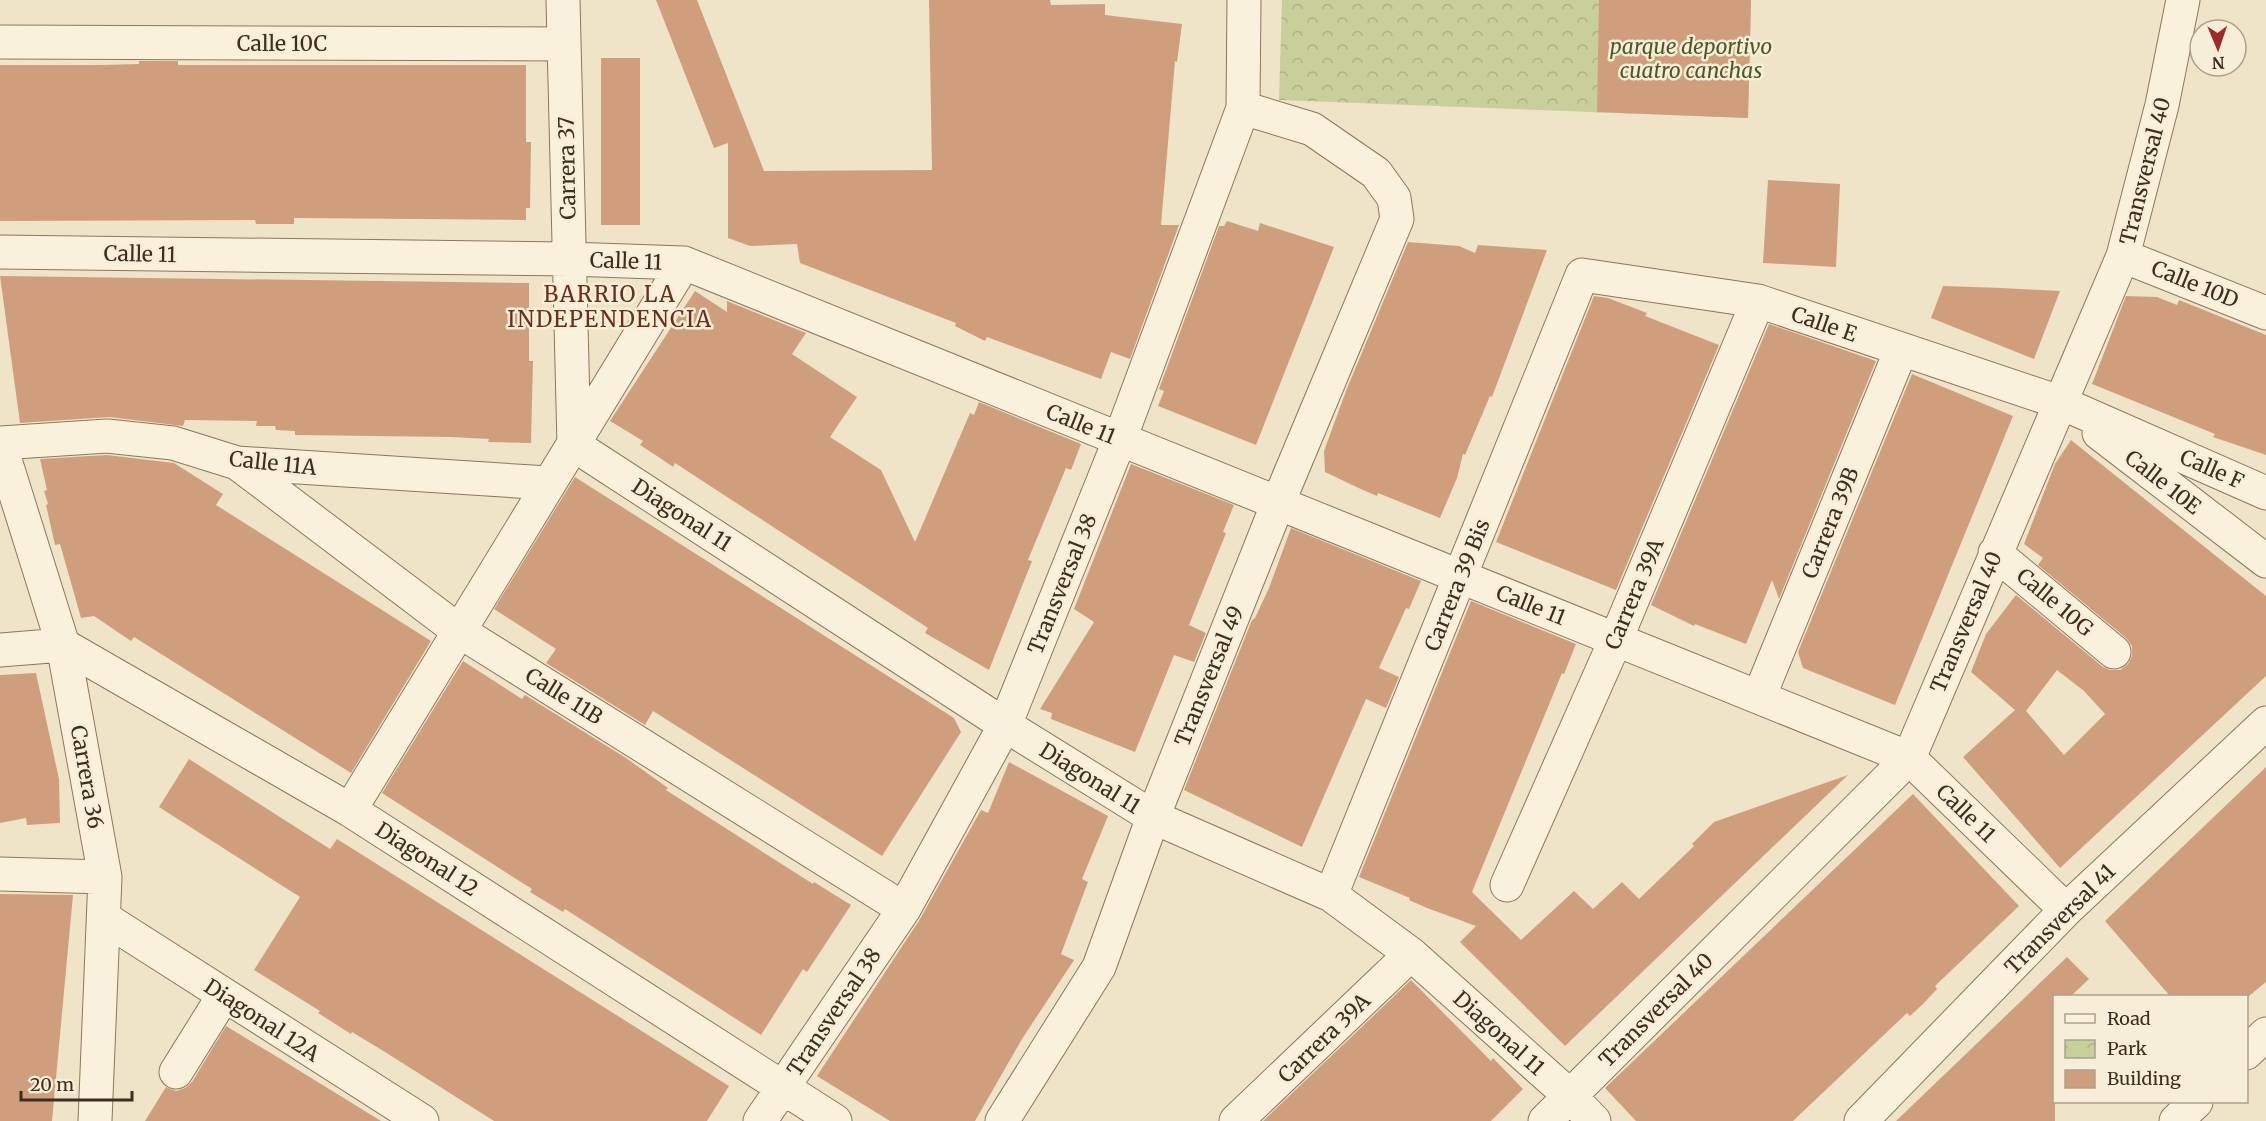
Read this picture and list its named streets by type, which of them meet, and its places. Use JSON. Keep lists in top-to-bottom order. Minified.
{"streets":{"street":["Calle 10C","Carrera 37","Transversal 40","Calle 11","Calle 10D","Calle E","Calle 11A","Calle F","Calle 10E","Diagonal 11","Carrera 39B","Transversal 38","Carrera 39 Bis","Carrera 39A","Calle 10G","Transversal 49","Calle 11B","Carrera 36","Diagonal 12","Transversal 41","Diagonal 12A"]},"crossings":[["Calle 10C","Carrera 37"],["Carrera 37","Calle 11"],["Carrera 37","Diagonal 11"],["Transversal 40","Calle 11"],["Transversal 40","Calle 10D"],["Transversal 40","Calle E"],["Transversal 40","Calle F"],["Transversal 40","Calle 10E"],["Transversal 40","Diagonal 11"],["Transversal 40","Calle 10G"],["Calle 11","Carrera 39B"],["Calle 11","Transversal 38"],["Calle 11","Carrera 39 Bis"],["Calle 11","Carrera 39A"],["Calle 11","Transversal 49"],["Calle 11","Transversal 41"],["Calle E","Calle F"],["Calle E","Calle 10E"],["Calle E","Carrera 39B"],["Calle E","Carrera 39 Bis"],["Calle E","Carrera 39A"],["Calle 11A","Calle 11B"],["Calle 11A","Carrera 36"],["Calle F","Calle 10E"],["Diagonal 11","Transversal 38"],["Diagonal 11","Carrera 39 Bis"],["Diagonal 11","Carrera 39A"],["Diagonal 11","Transversal 49"],["Transversal 38","Transversal 49"],["Transversal 38","Calle 11B"],["Transversal 38","Diagonal 12"],["Carrera 36","Diagonal 12"],["Carrera 36","Diagonal 12A"]],"districts":["BARRIO LA INDEPENDENCIA"],"parks":["parque deportivo cuatro canchas"],"legend":["Road","Park","Building"],"scale_bar":"20 m","north":"bottom"}
